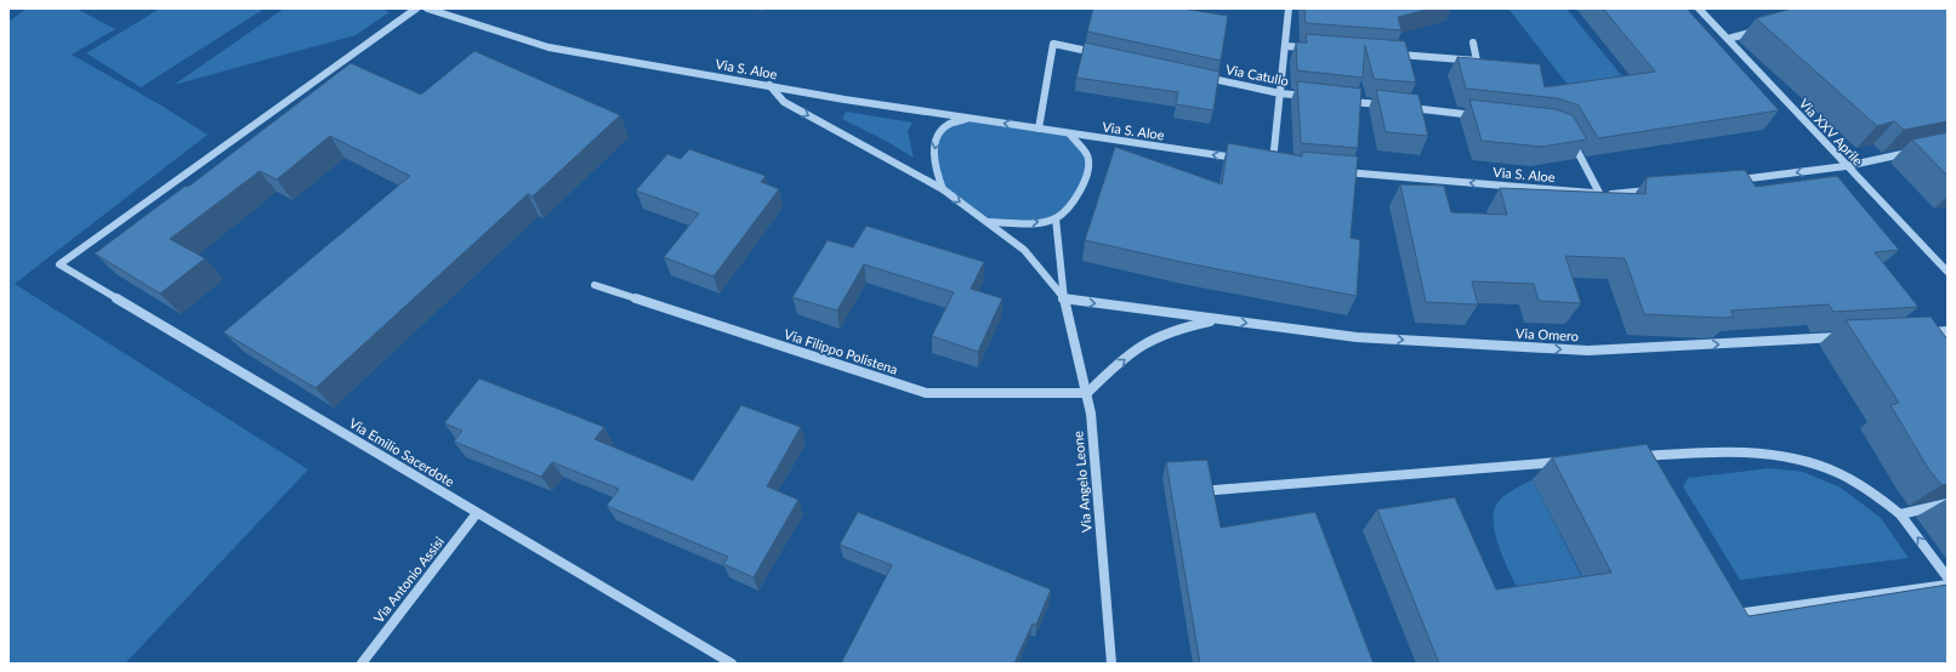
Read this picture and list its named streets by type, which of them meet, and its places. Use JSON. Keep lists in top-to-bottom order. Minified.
{"streets":{"street":["Via S. Aloe","Via Catullo","Via XXV Aprile","Via Omero","Via Filippo Polistena","Via Emilio Sacerdote","Via Angelo Leone","Via Antonio Assisi"]},"crossings":[["Via S. Aloe","Via Angelo Leone"],["Via Omero","Via Angelo Leone"],["Via Filippo Polistena","Via Angelo Leone"],["Via Emilio Sacerdote","Via Antonio Assisi"]],"one_way":["Via S. Aloe","Via Omero"]}
